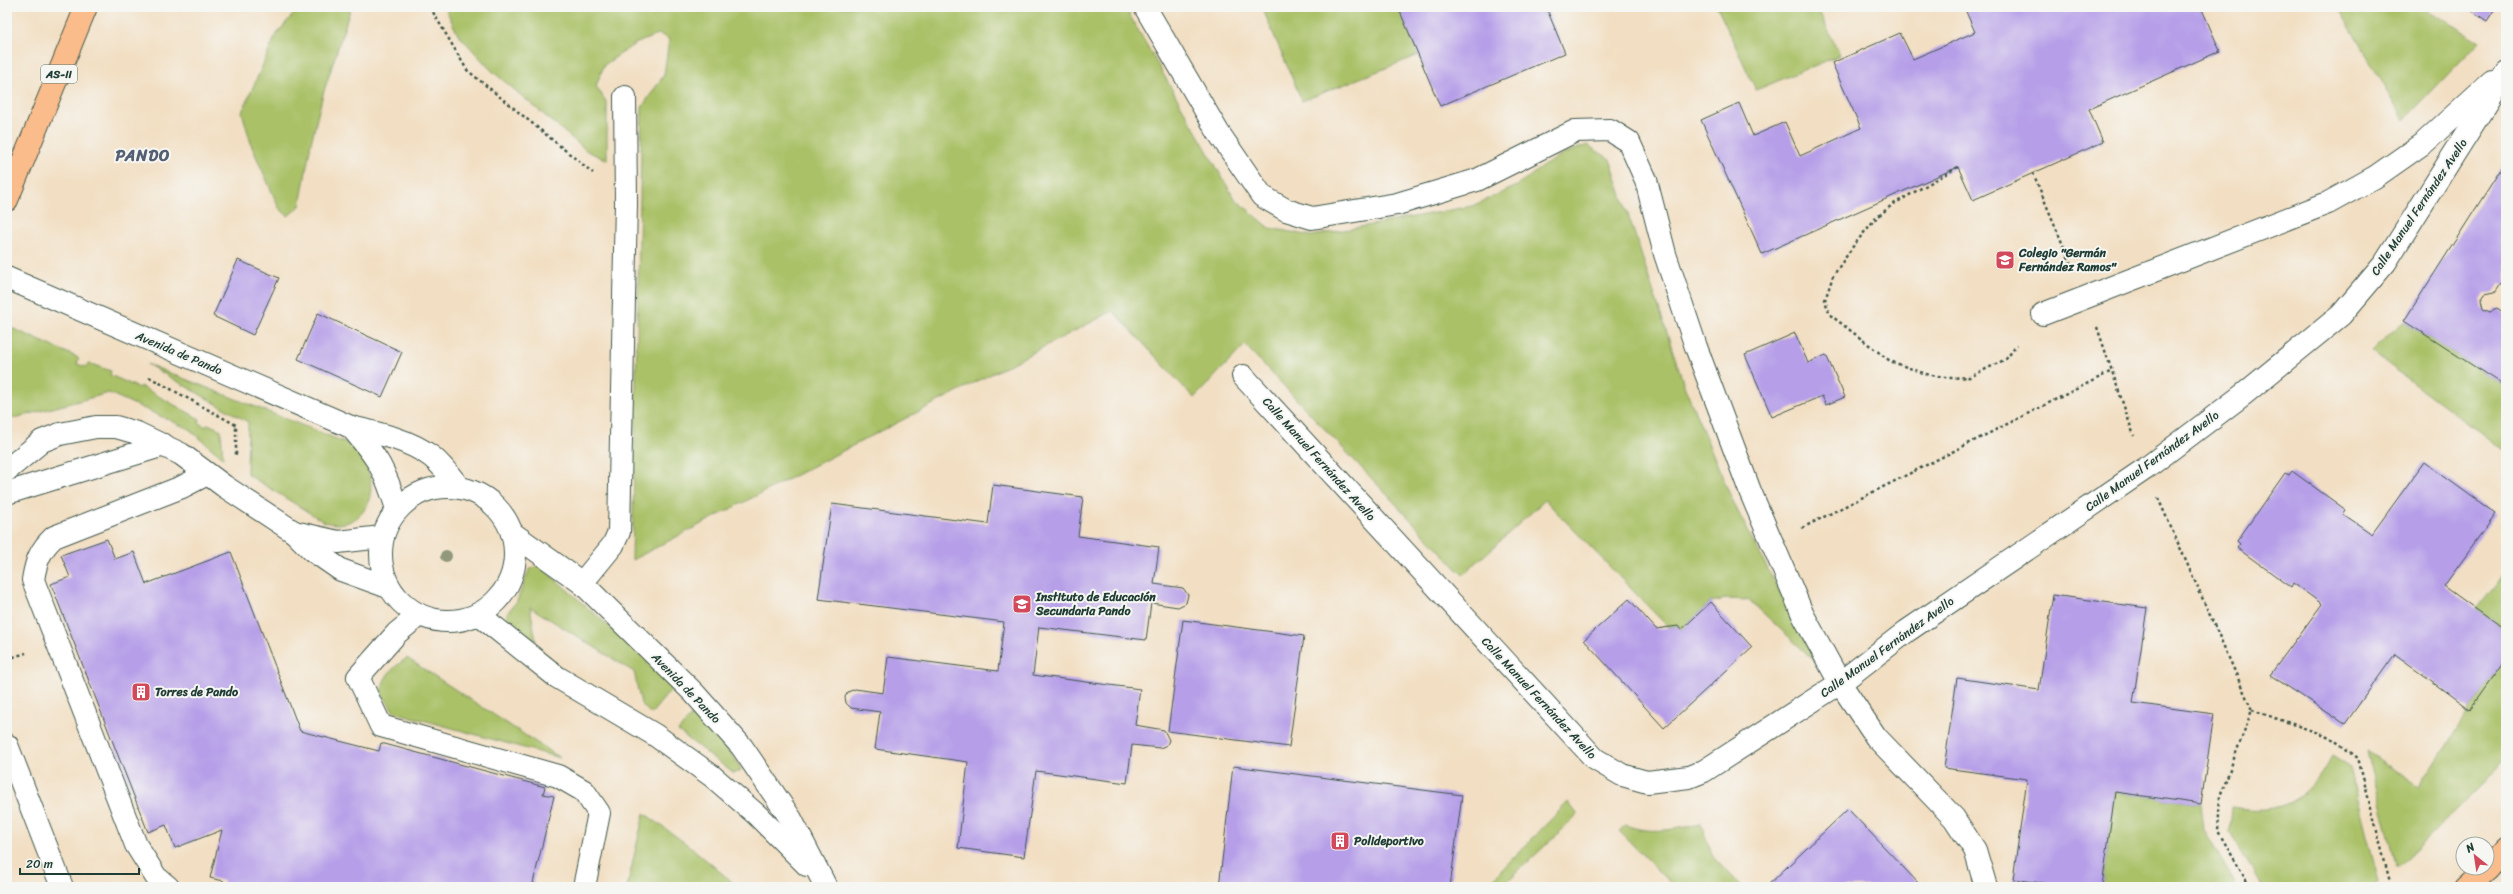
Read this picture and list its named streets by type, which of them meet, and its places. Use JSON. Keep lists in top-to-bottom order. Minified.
{"streets":{"main road":["AS-II"],"street":["Calle Manuel Fernández Avello","Avenida de Pando"]},"districts":["PANDO"],"places":{"school or university":["Colegio \"Germán Fernández Ramos\"","Instituto de Educación Secundaria Pando"],"building":["Torres de Pando","Polideportivo"]},"scale_bar":"20 m","north":"top left"}
